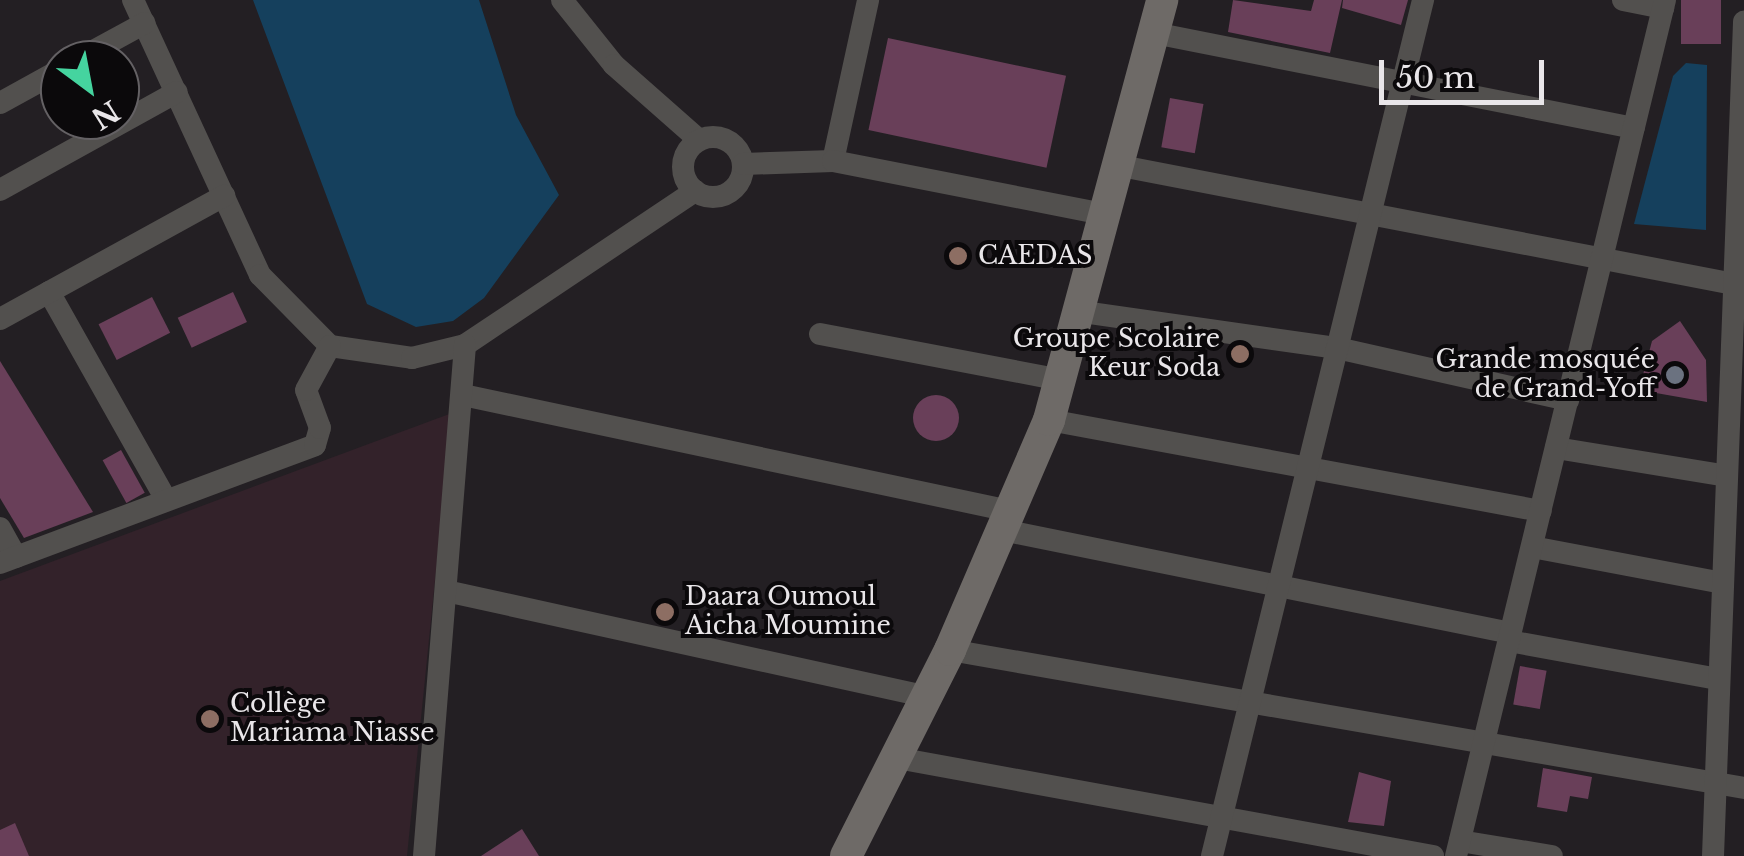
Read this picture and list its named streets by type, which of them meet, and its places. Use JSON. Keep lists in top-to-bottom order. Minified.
{"places":["CAEDAS","Groupe Scolaire Keur Soda","Grande mosquée de Grand-Yoff","Daara Oumoul Aicha Moumine","Collège Mariama Niasse"],"scale_bar":"50 m","north":"bottom right"}
